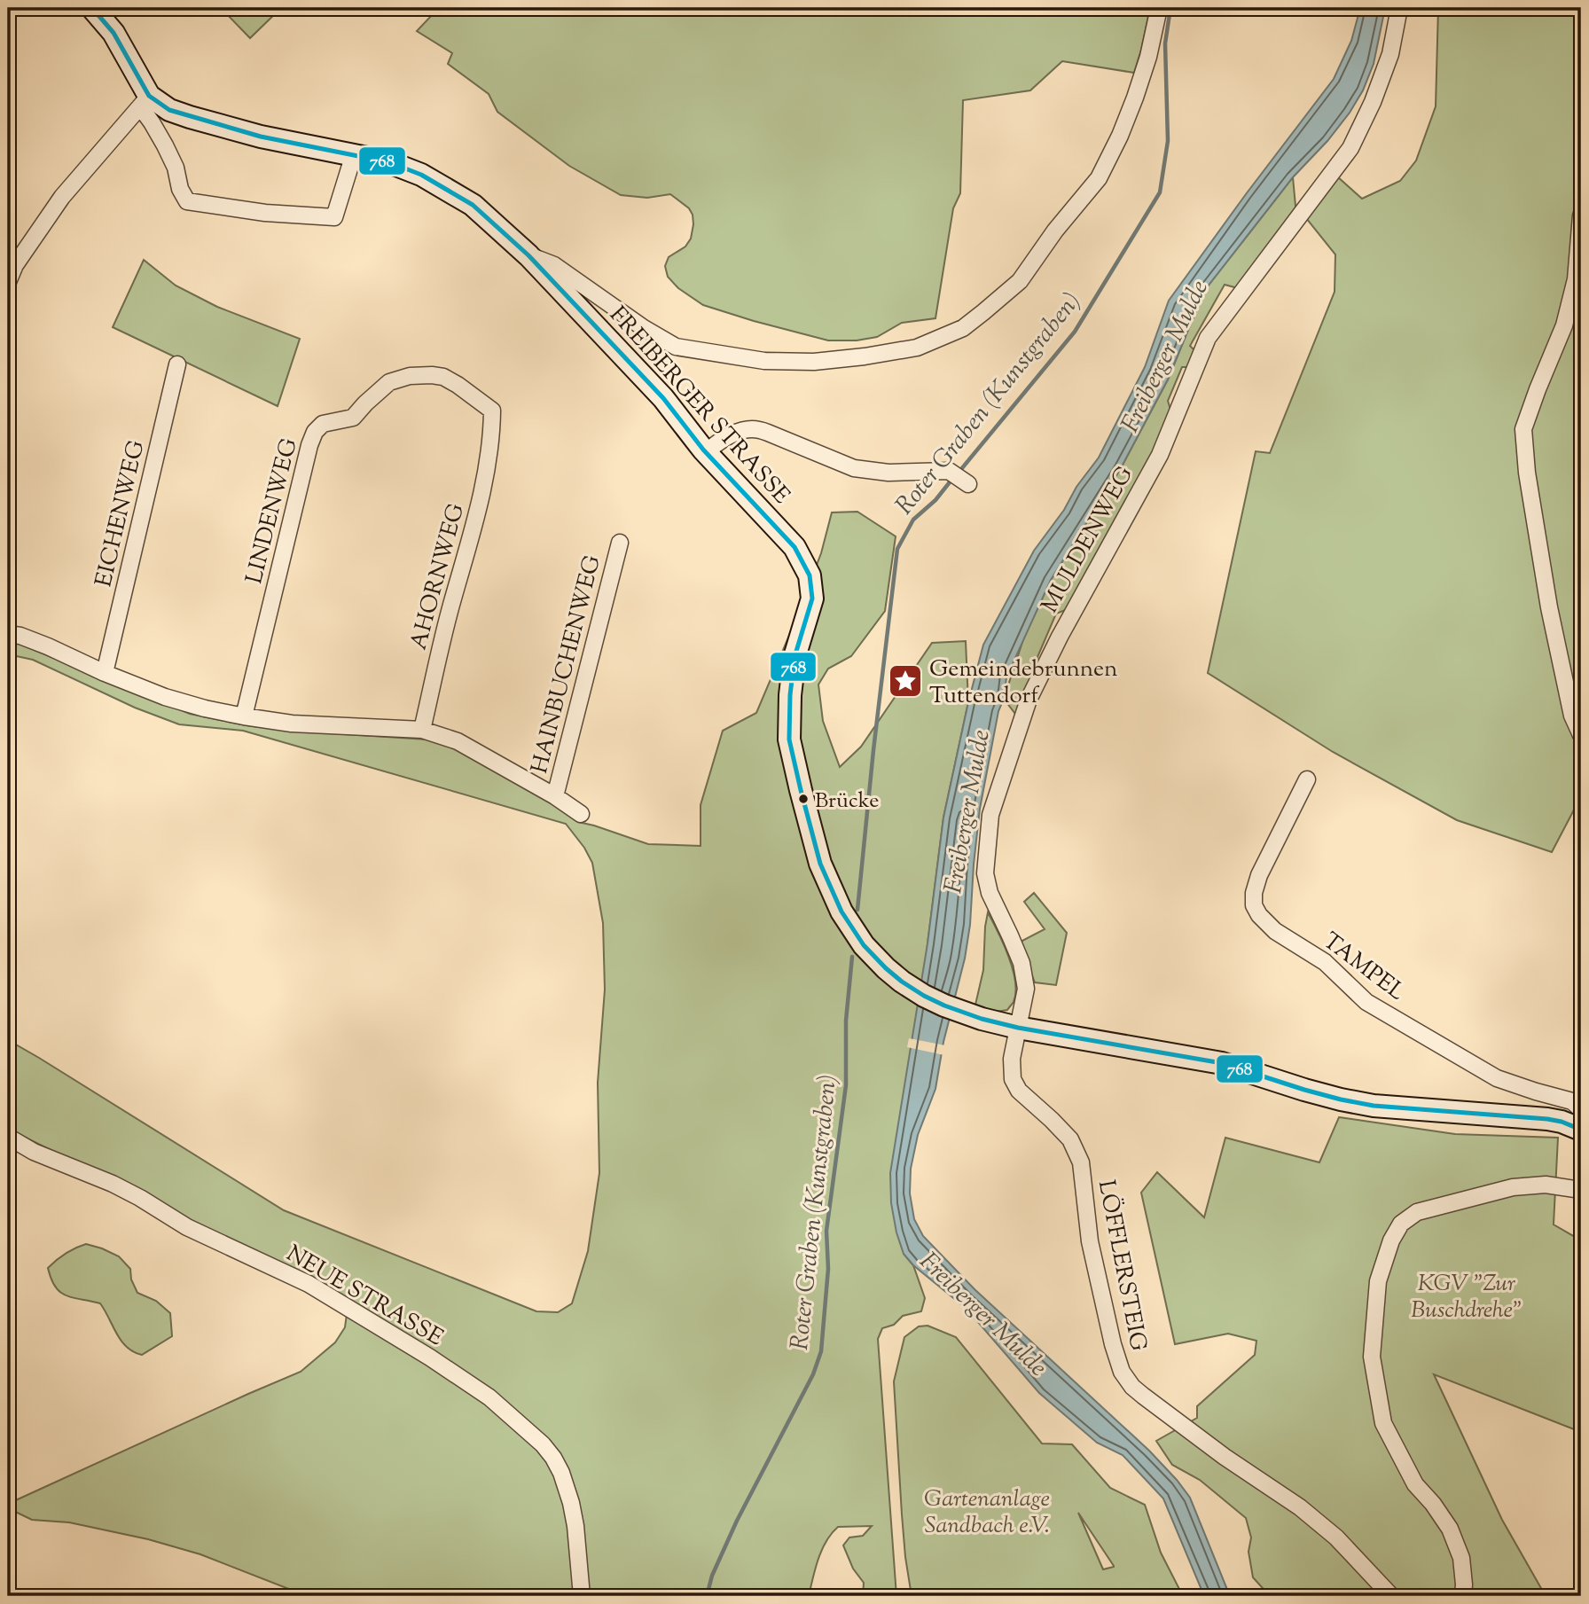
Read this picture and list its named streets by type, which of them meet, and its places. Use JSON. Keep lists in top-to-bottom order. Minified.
{"streets":{"street":["FREIBERGER STRASSE","LINDENWEG","EICHENWEG","MULDENWEG","AHORNWEG","HAINBUCHENWEG","TAMPEL","LÖFFLERSTEIG","NEUE STRASSE"]},"crossings":[["FREIBERGER STRASSE","MULDENWEG"],["FREIBERGER STRASSE","LÖFFLERSTEIG"],["LINDENWEG","AHORNWEG"],["MULDENWEG","LÖFFLERSTEIG"]],"water":["Freiberger Mulde","Roter Graben (Kunstgraben)"],"parks":["KGV \"Zur Buschdrehe\"","Gartenanlage Sandbach e.V."],"places":{"place":["Gemeindebrunnen Tuttendorf"],"other":["Brücke"]},"lines":["transit line 768"]}
